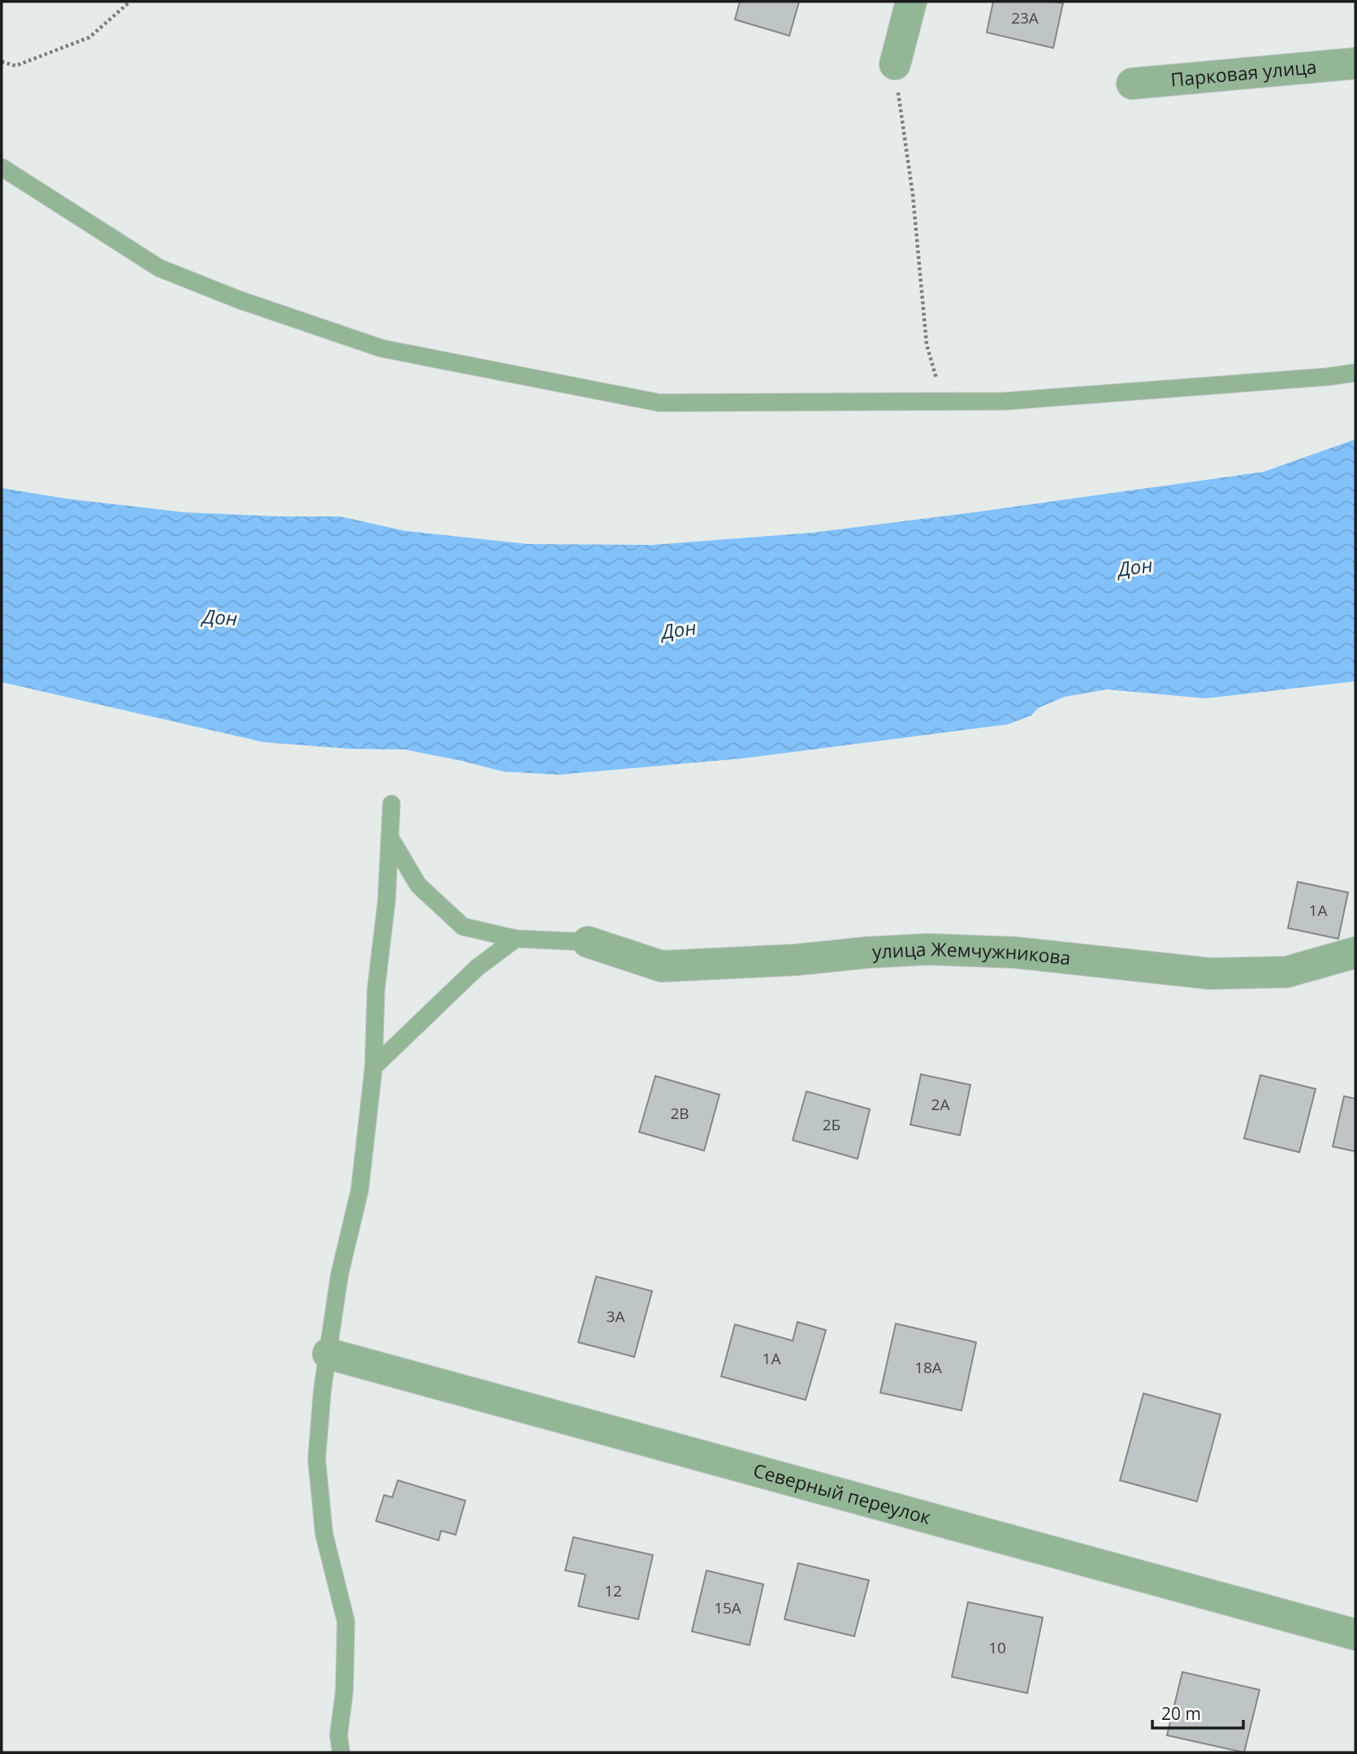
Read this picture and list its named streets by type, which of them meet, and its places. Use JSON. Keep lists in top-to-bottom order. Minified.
{"streets":{"street":["Парковая улица","улица Жемчужникова","Северный переулок"]},"water":["Дон"],"house_numbers":["23А","1А","2А","2В","2Б","3А","1А","18А","12","15А","10"],"scale_bar":"20 m"}
